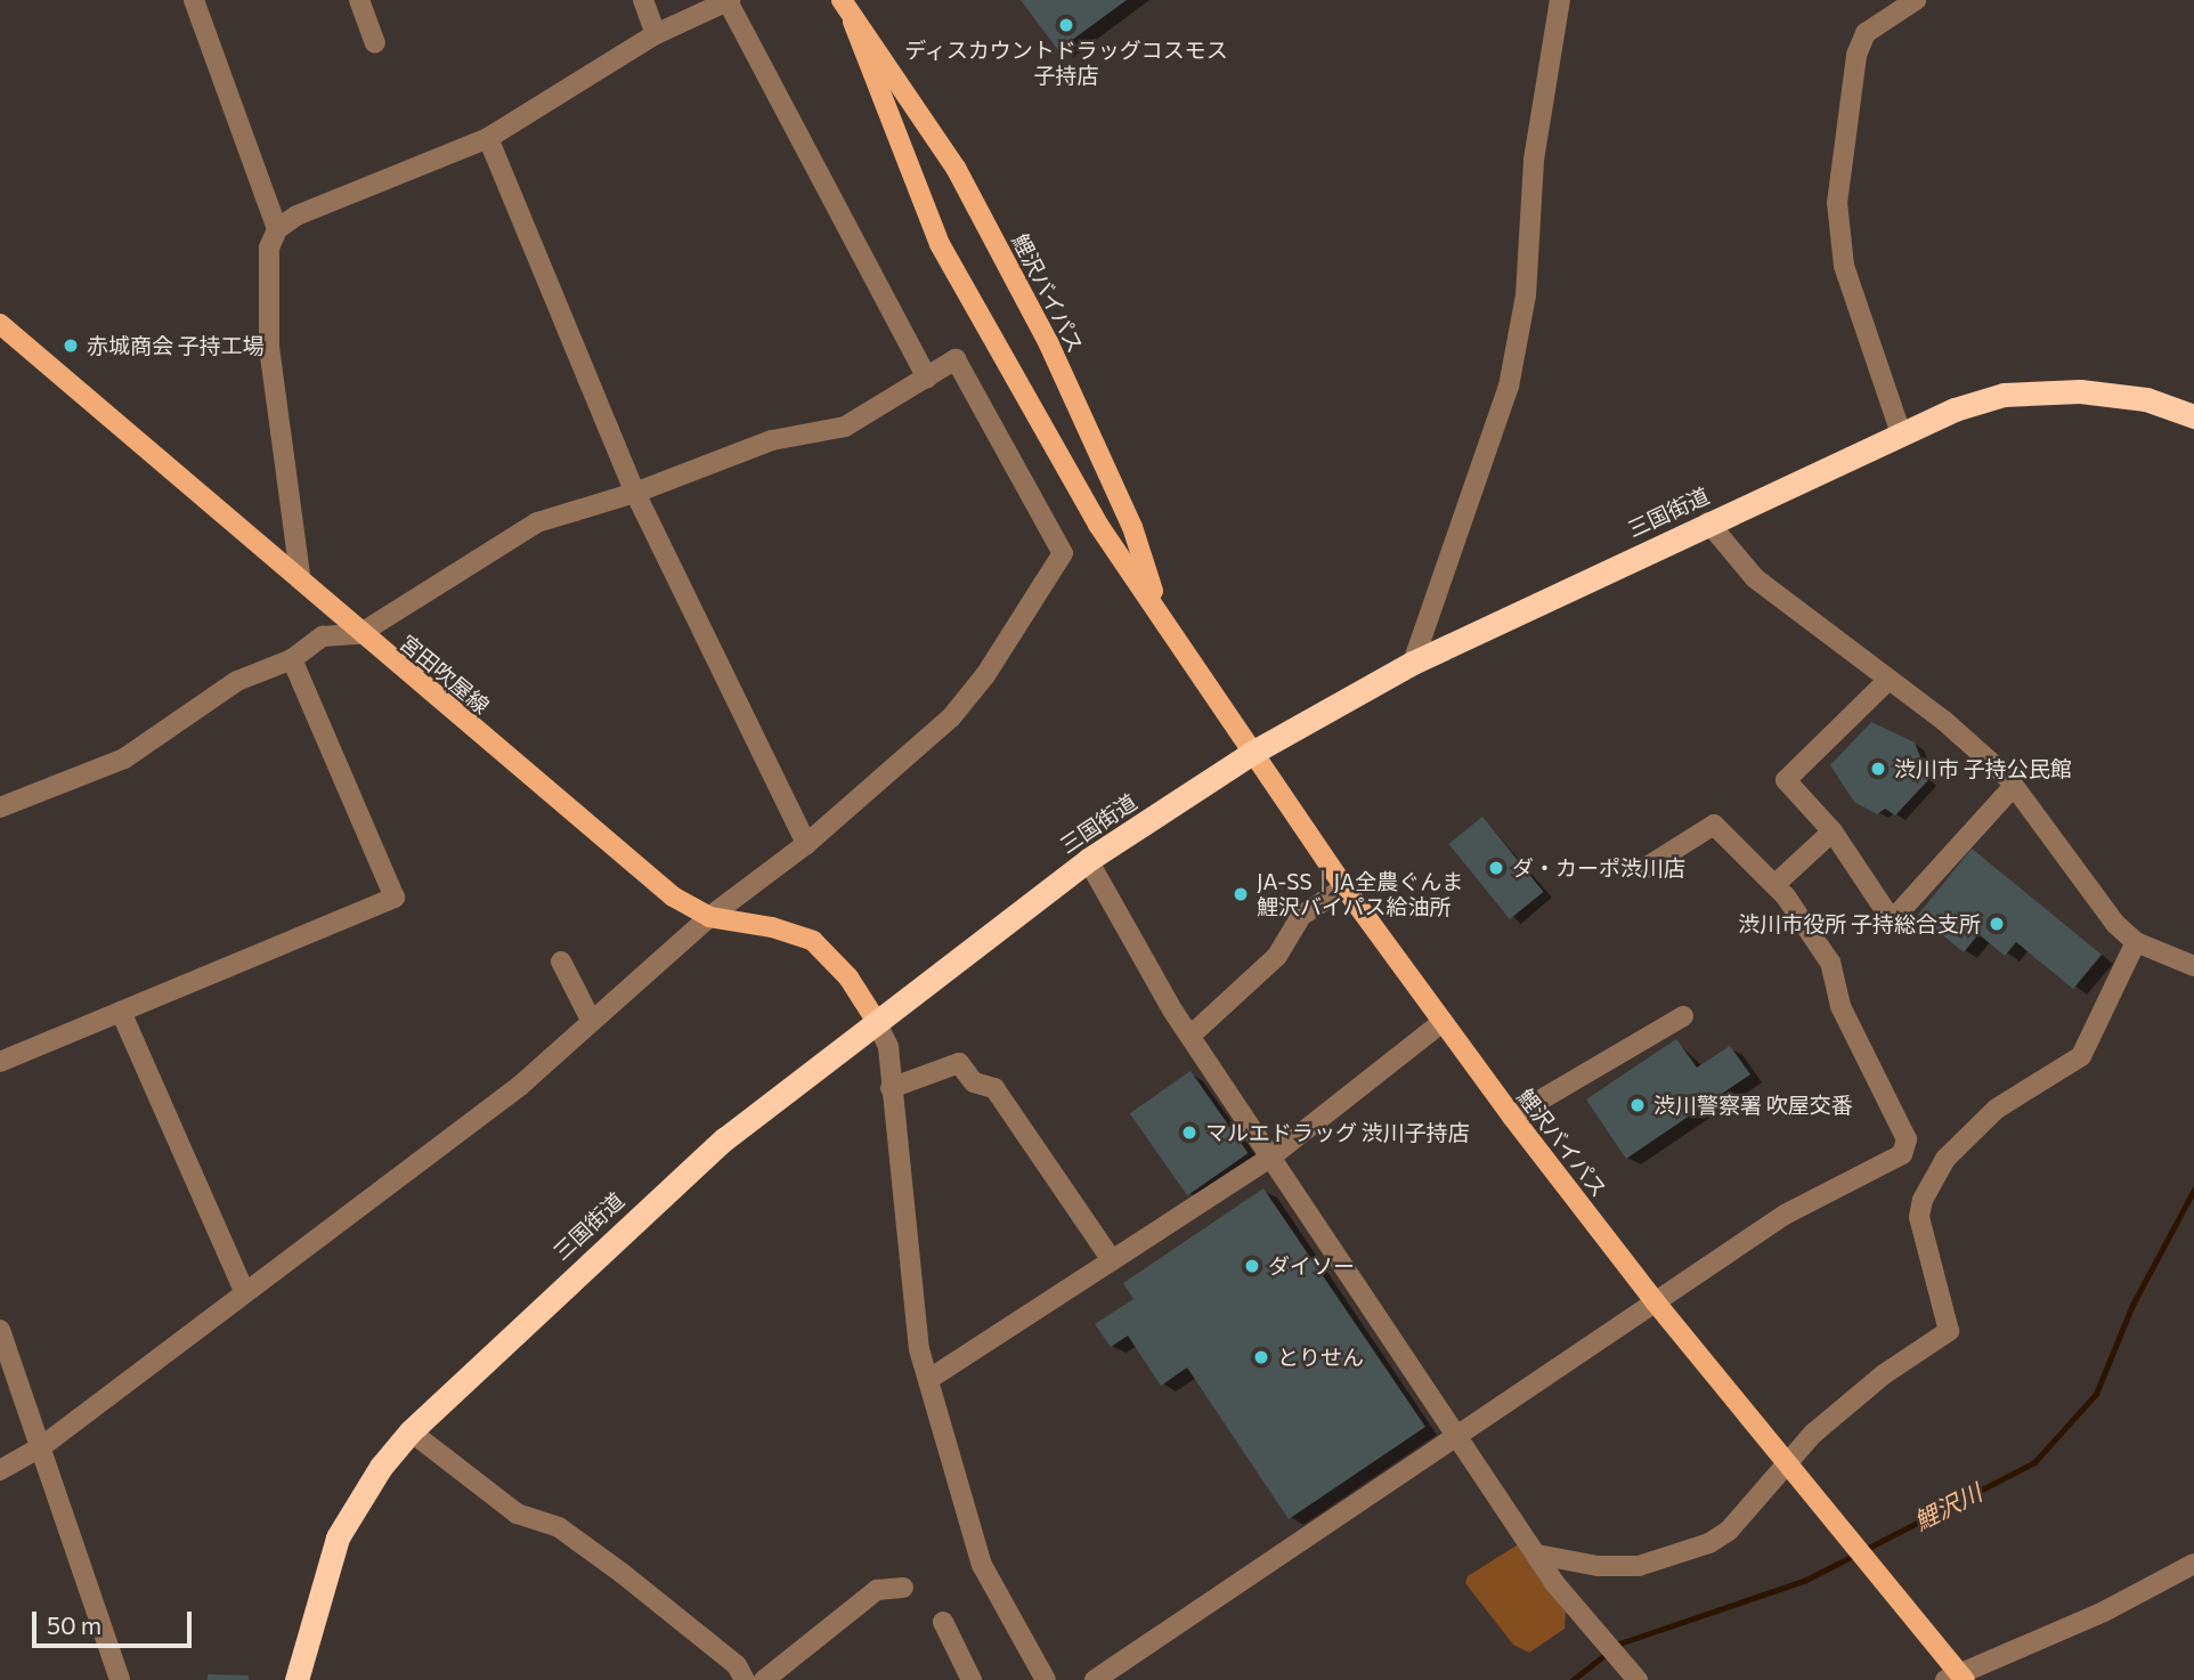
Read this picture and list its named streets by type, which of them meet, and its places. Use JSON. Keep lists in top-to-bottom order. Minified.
{"streets":{"highway":["三国街道"],"main road":["鯉沢バイパス","宮田吹屋線"]},"crossings":[["鯉沢バイパス","三国街道"],["三国街道","宮田吹屋線"]],"water":["鯉沢川"],"places":["ディスカウントドラッグコスモス 子持店","赤城商会 子持工場","渋川市 子持公民館","ダ・カーポ渋川店","JA-SS｜JA全農ぐんま 鯉沢バイパス給油所","渋川市役所 子持総合支所","渋川警察署 吹屋交番","マルエドラッグ 渋川子持店","ダイソー","とりせん"],"scale_bar":"50 m"}
